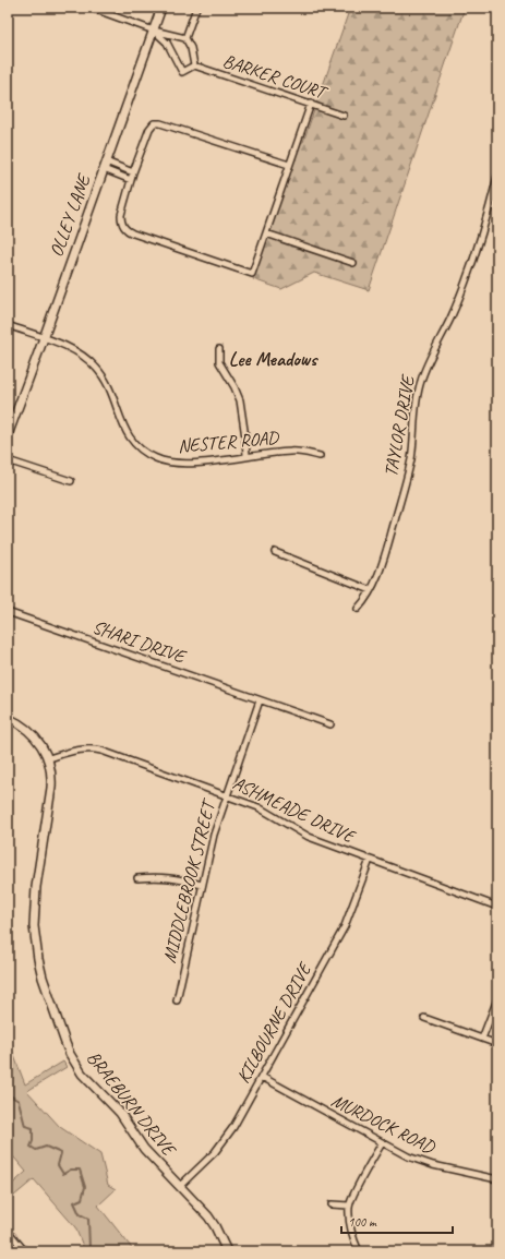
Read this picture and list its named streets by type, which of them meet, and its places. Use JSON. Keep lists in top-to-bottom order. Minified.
{"streets":{"street":["BARKER COURT","OLLEY LANE","TAYLOR DRIVE","NESTER ROAD","SHARI DRIVE","ASHMEADE DRIVE","MIDDLEBROOK STREET","KILBOURNE DRIVE","BRAEBURN DRIVE","MURDOCK ROAD"]},"crossings":[["BARKER COURT","OLLEY LANE"],["OLLEY LANE","NESTER ROAD"],["SHARI DRIVE","MIDDLEBROOK STREET"],["ASHMEADE DRIVE","MIDDLEBROOK STREET"],["ASHMEADE DRIVE","KILBOURNE DRIVE"],["ASHMEADE DRIVE","BRAEBURN DRIVE"],["KILBOURNE DRIVE","BRAEBURN DRIVE"],["KILBOURNE DRIVE","MURDOCK ROAD"]],"districts":["Lee Meadows"],"scale_bar":"100 m"}
